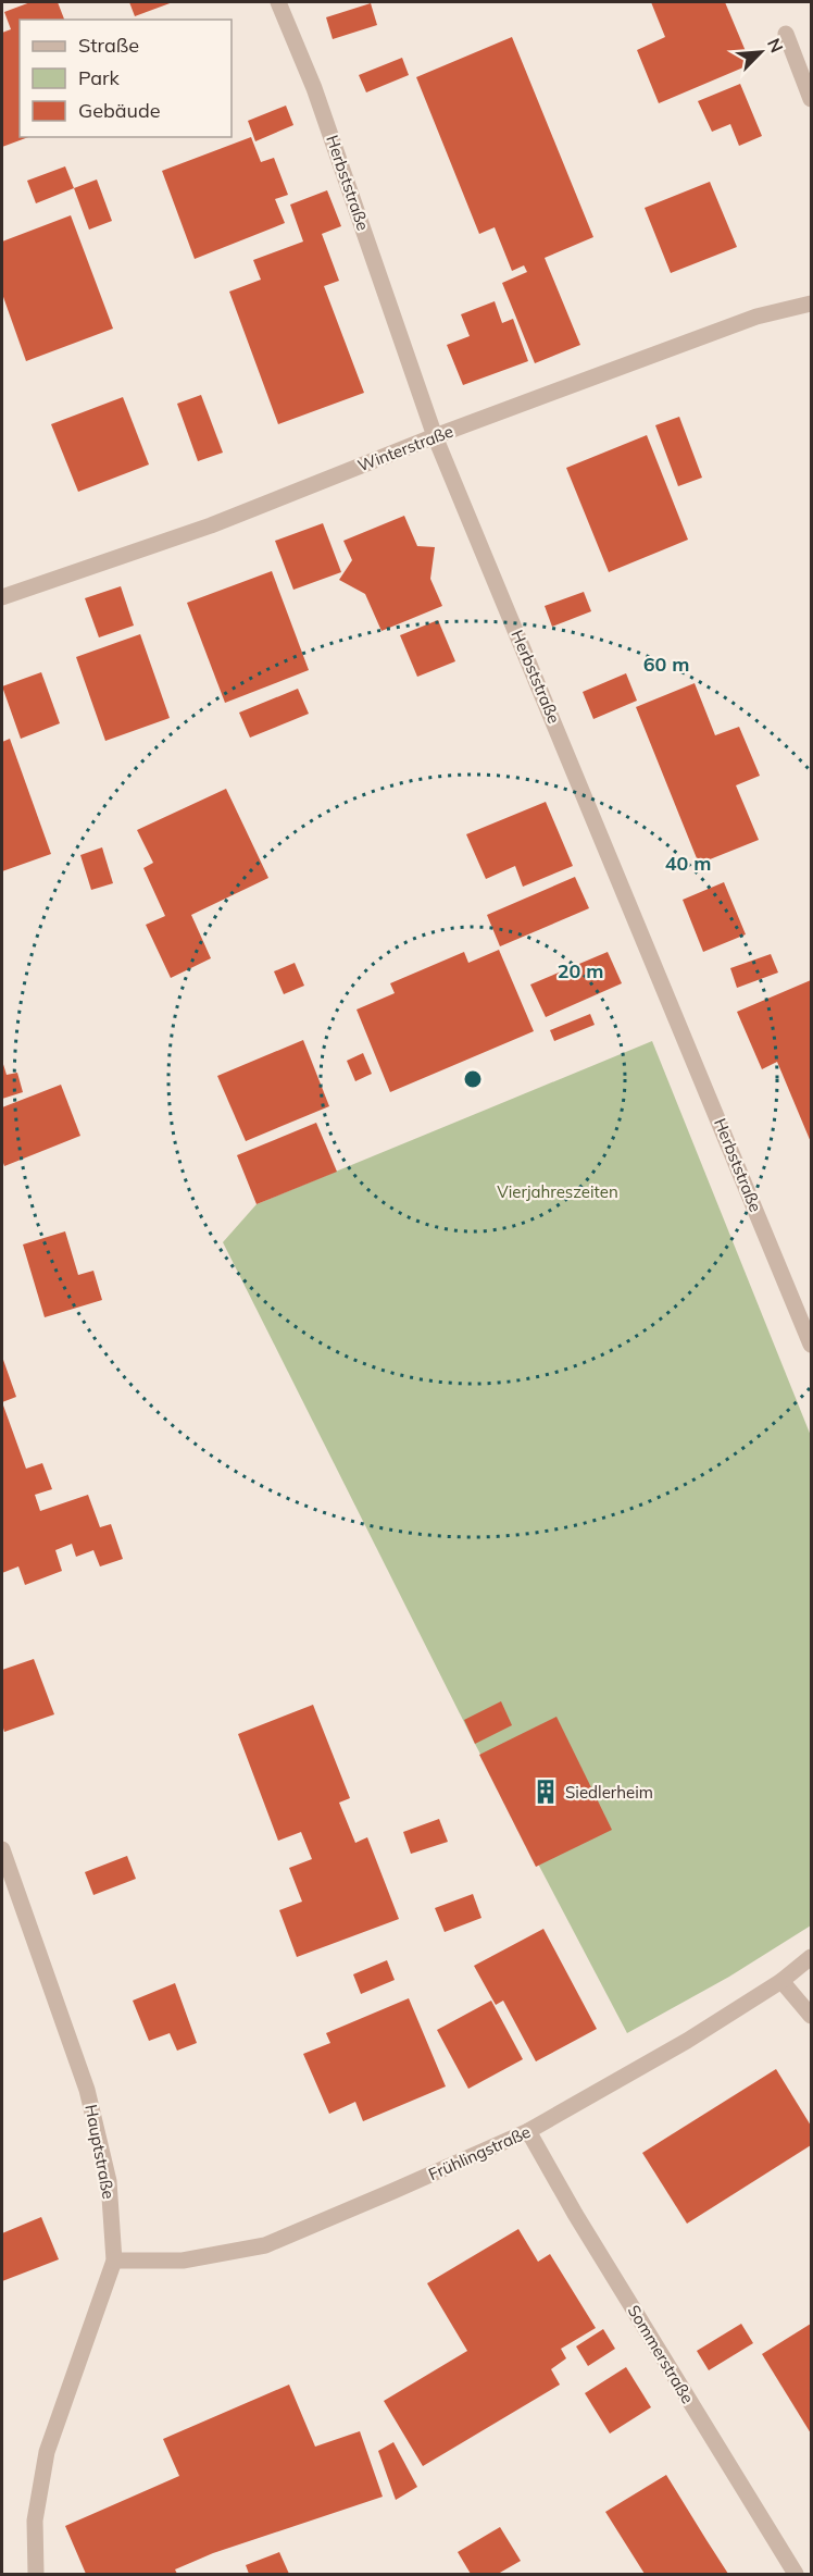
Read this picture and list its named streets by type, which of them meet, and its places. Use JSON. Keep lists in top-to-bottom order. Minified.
{"streets":{"street":["Herbststraße","Winterstraße","Hauptstraße","Frühlingstraße","Sommerstraße"]},"crossings":[["Herbststraße","Winterstraße"],["Hauptstraße","Frühlingstraße"],["Frühlingstraße","Sommerstraße"]],"parks":["Vierjahreszeiten"],"places":{"building":["Siedlerheim"]},"legend":["Straße","Park","Gebäude"],"north":"top right","rings":["60 m","40 m","20 m"]}
